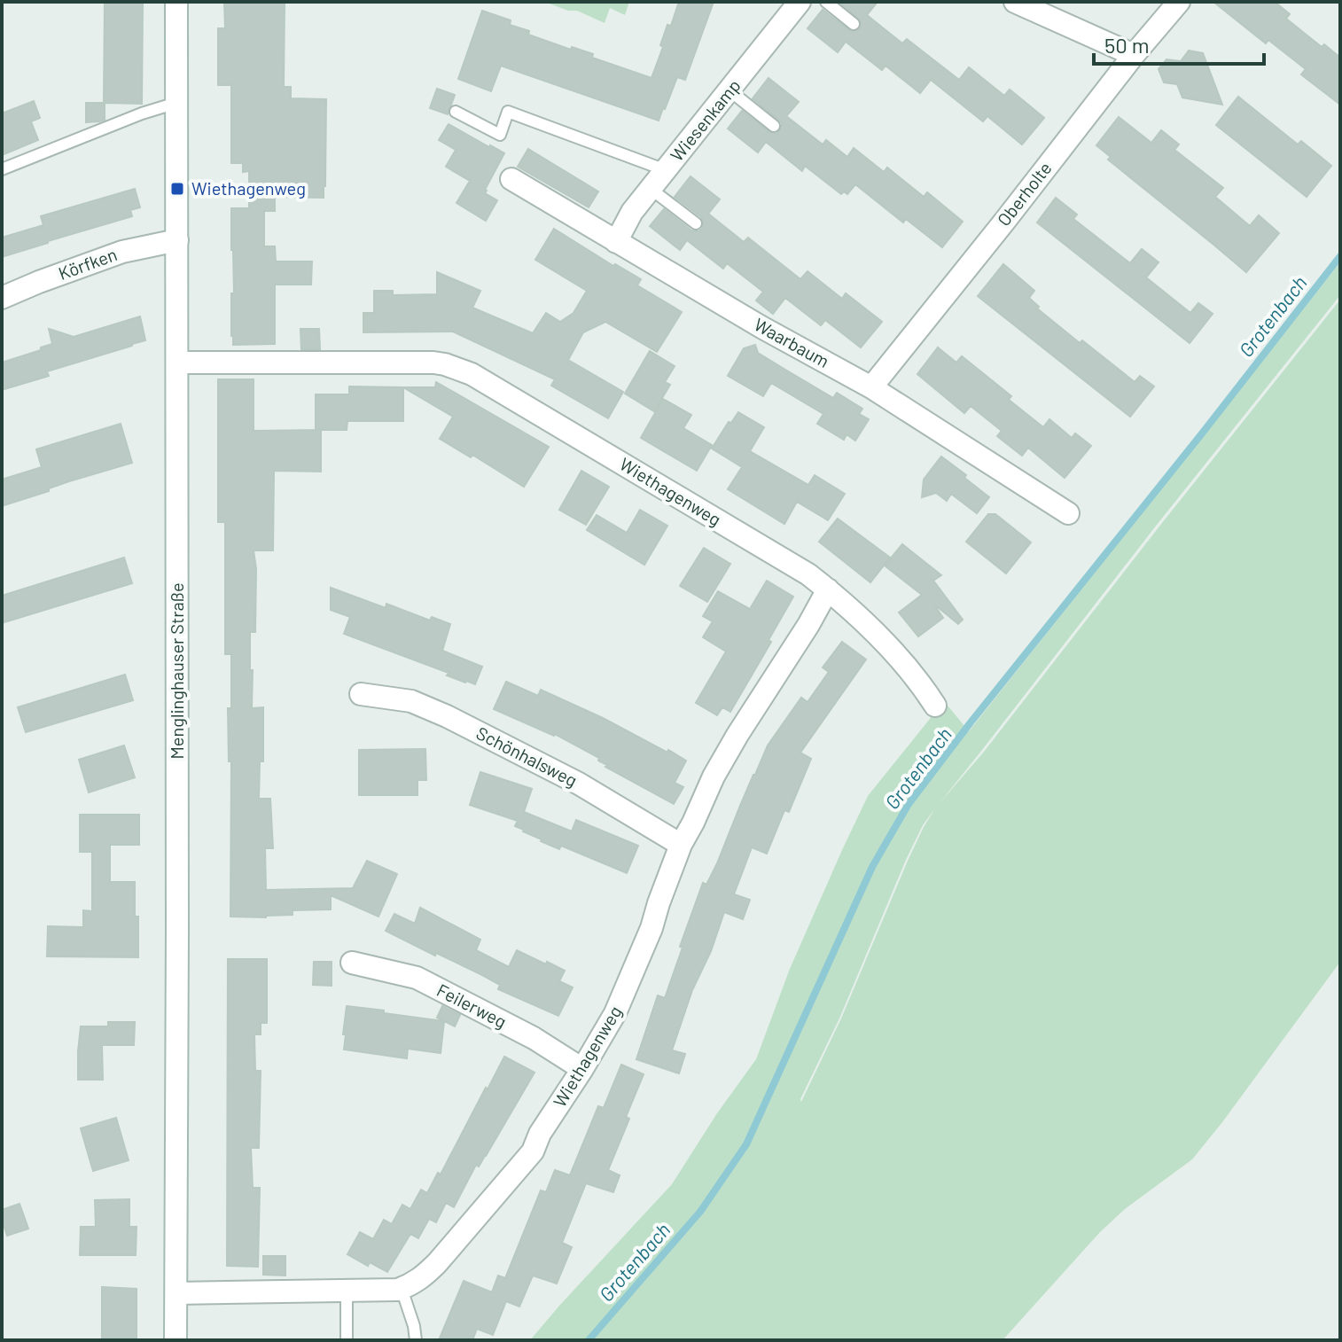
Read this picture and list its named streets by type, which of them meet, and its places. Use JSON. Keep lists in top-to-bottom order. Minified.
{"streets":{"street":["Wiesenkamp","Oberholte","Körfken","Waarbaum","Wiethagenweg","Menglinghauser Straße","Schönhalsweg","Feilerweg"]},"crossings":[["Wiesenkamp","Waarbaum"],["Oberholte","Waarbaum"],["Körfken","Menglinghauser Straße"],["Wiethagenweg","Menglinghauser Straße"],["Wiethagenweg","Schönhalsweg"],["Wiethagenweg","Feilerweg"]],"water":["Grotenbach"],"places":{"transit":["Wiethagenweg"]},"scale_bar":"50 m"}
